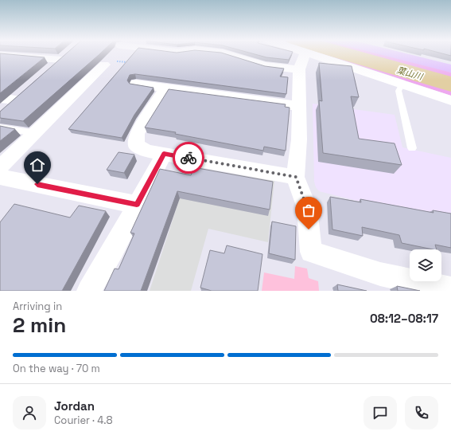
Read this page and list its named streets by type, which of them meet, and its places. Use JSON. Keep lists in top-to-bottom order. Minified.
{"water":["葉山川"],"page":{"heading":["2 min","Arriving in","08:12–08:17"],"panel":["Jordan","Courier · 4.8"],"bar":"On the way · 70 m"}}
